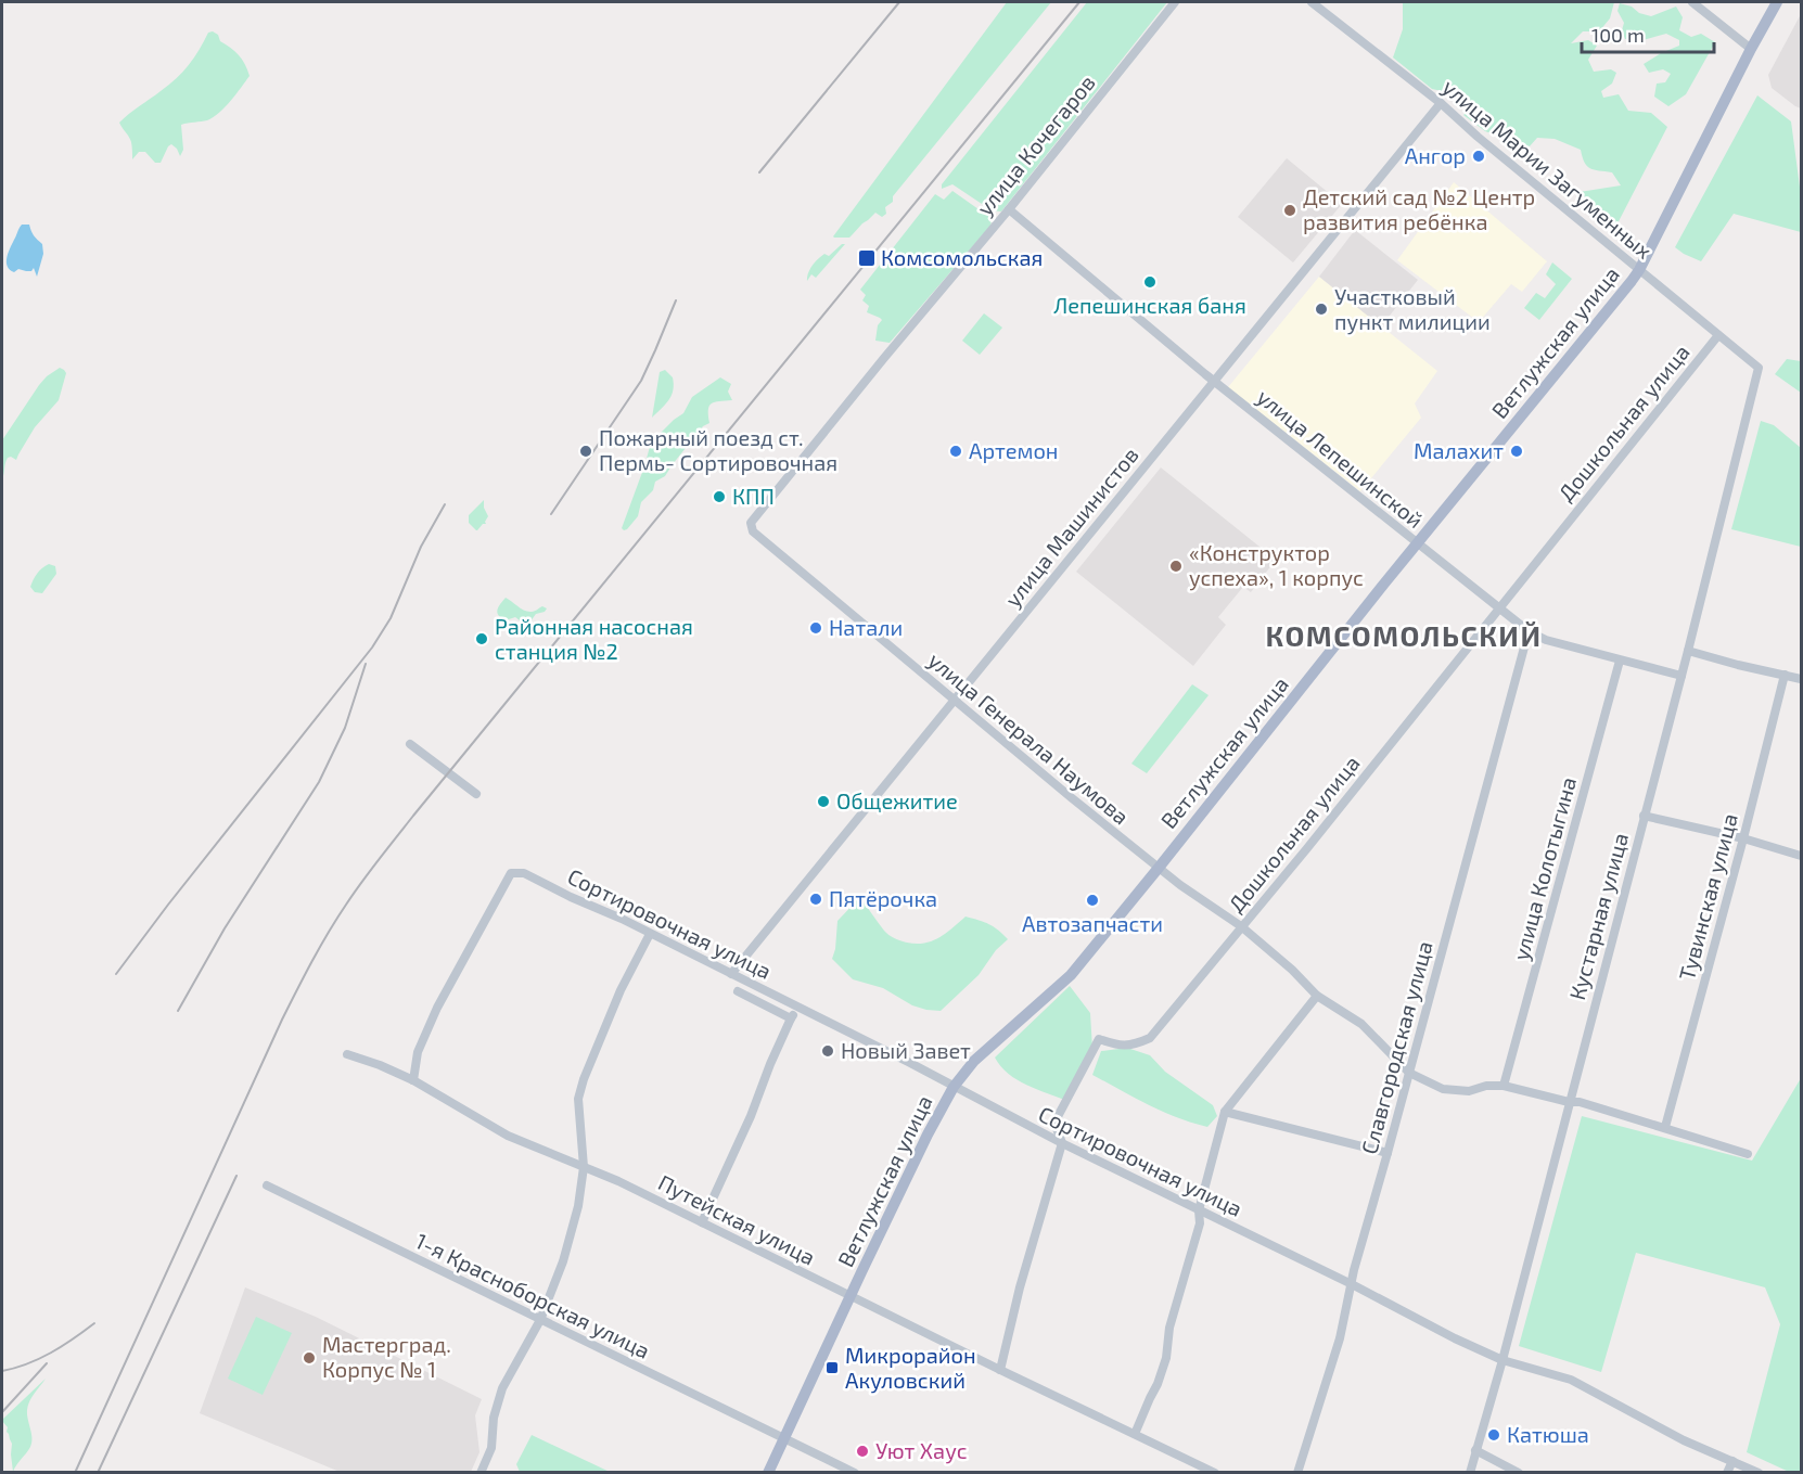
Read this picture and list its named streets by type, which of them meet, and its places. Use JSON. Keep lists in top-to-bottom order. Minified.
{"streets":{"main road":["Ветлужская улица"],"street":["улица Кочегаров","улица Марии Загуменных","Дошкольная улица","улица Лепешинской","улица Машинистов","улица Генерала Наумова","улица Колотыгина","Тувинская улица","Кустарная улица","Сортировочная улица","Славгородская улица","Путейская улица","1-я Красноборская улица"]},"crossings":[["улица Кочегаров","улица Лепешинской"],["улица Кочегаров","улица Генерала Наумова"],["улица Марии Загуменных","Ветлужская улица"],["улица Марии Загуменных","Дошкольная улица"],["улица Марии Загуменных","улица Машинистов"],["улица Марии Загуменных","Кустарная улица"],["Ветлужская улица","улица Лепешинской"],["Ветлужская улица","улица Генерала Наумова"],["Ветлужская улица","Сортировочная улица"],["Ветлужская улица","Путейская улица"],["Ветлужская улица","1-я Красноборская улица"],["Дошкольная улица","улица Лепешинской"],["Дошкольная улица","улица Генерала Наумова"],["Дошкольная улица","Сортировочная улица"],["Дошкольная улица","Путейская улица"],["улица Лепешинской","улица Машинистов"],["улица Лепешинской","улица Колотыгина"],["улица Лепешинской","Кустарная улица"],["улица Лепешинской","Славгородская улица"],["улица Машинистов","улица Генерала Наумова"],["улица Машинистов","Сортировочная улица"],["улица Генерала Наумова","улица Колотыгина"],["улица Генерала Наумова","Тувинская улица"],["улица Генерала Наумова","Кустарная улица"],["улица Генерала Наумова","Славгородская улица"],["Кустарная улица","Сортировочная улица"],["Сортировочная улица","Славгородская улица"],["Сортировочная улица","Путейская улица"]],"districts":["КОМСОМОЛЬСКИЙ"],"places":{"other":["Ангор","Детский сад №2 Центр развития ребёнка","Лепешинская баня","Участковый пункт милиции","Пожарный поезд ст. Пермь- Сортировочная","Артемон","Малахит","КПП","«Конструктор успеха», 1 корпус","Натали","Районная насосная станция №2","Общежитие","Пятёрочка","Автозапчасти","Новый Завет","Мастерград. Корпус № 1","Катюша","Уют Хаус"],"transit":["Комсомольская","Микрорайон Акуловский"]},"scale_bar":"100 m"}
